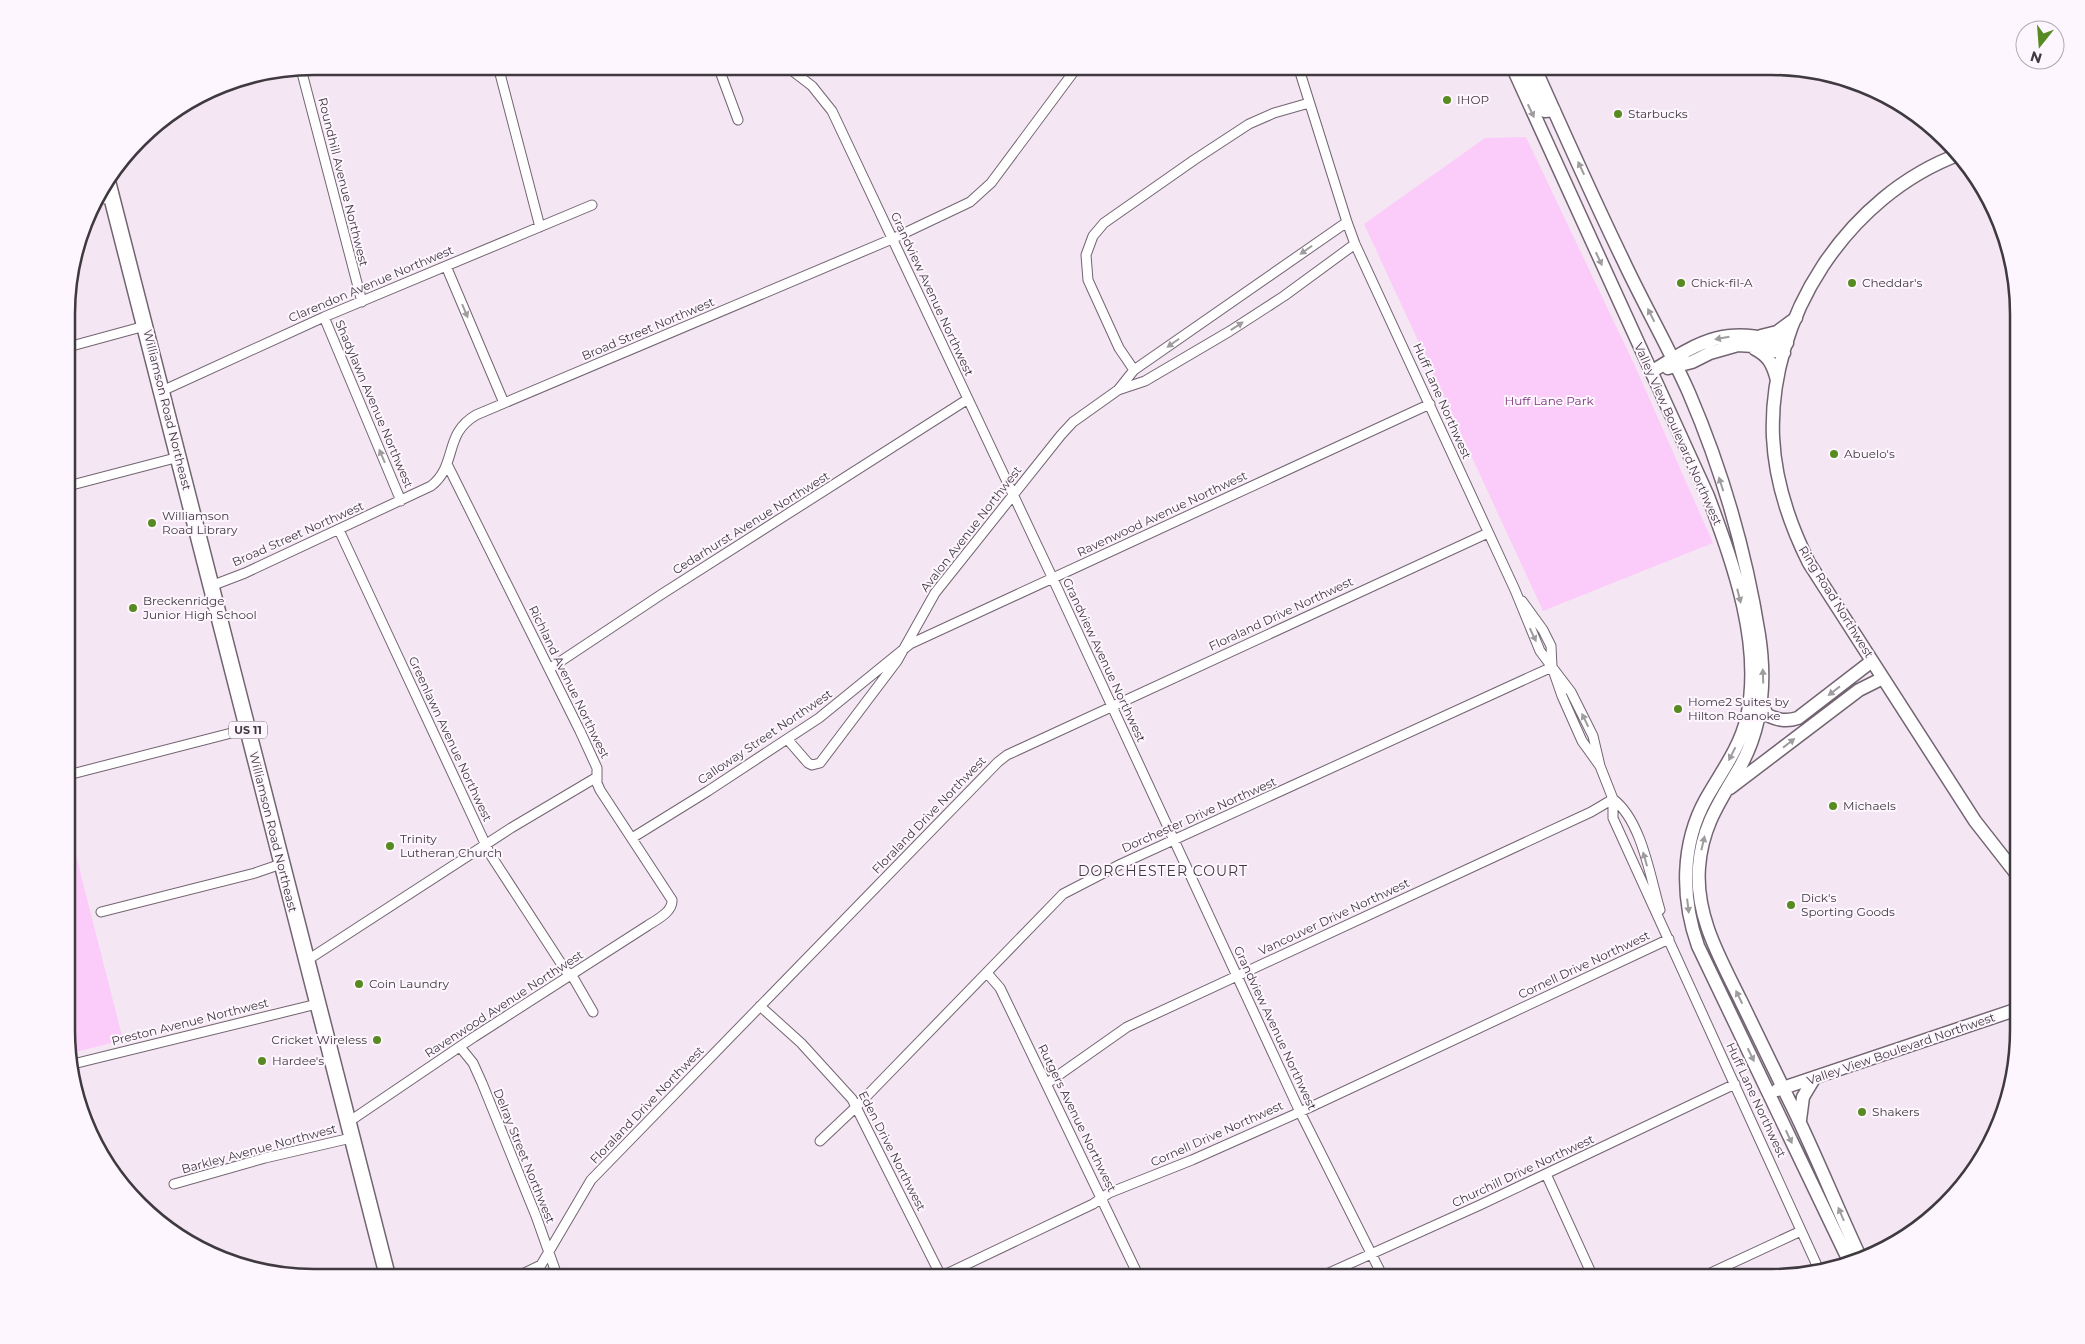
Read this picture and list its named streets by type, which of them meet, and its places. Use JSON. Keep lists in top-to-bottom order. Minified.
{"streets":{"main road":["Williamson Road Northeast","Valley View Boulevard Northwest","Ring Road Northwest","US 11"],"street":["Roundhill Avenue Northwest","Clarendon Avenue Northwest","Grandview Avenue Northwest","Broad Street Northwest","Huff Lane Northwest","Shadylawn Avenue Northwest","Ravenwood Avenue Northwest","Cedarhurst Avenue Northwest","Avalon Avenue Northwest","Floraland Drive Northwest","Richland Avenue Northwest","Calloway Street Northwest","Greenlawn Avenue Northwest","Dorchester Drive Northwest","Vancouver Drive Northwest","Cornell Drive Northwest","Preston Avenue Northwest","Rutgers Avenue Northwest","Barkley Avenue Northwest","Eden Drive Northwest","Delray Street Northwest","Churchill Drive Northwest"]},"crossings":[["Roundhill Avenue Northwest","Clarendon Avenue Northwest"],["Clarendon Avenue Northwest","Shadylawn Avenue Northwest"],["Clarendon Avenue Northwest","Williamson Road Northeast"],["Grandview Avenue Northwest","Broad Street Northwest"],["Grandview Avenue Northwest","Ravenwood Avenue Northwest"],["Grandview Avenue Northwest","Cedarhurst Avenue Northwest"],["Grandview Avenue Northwest","Avalon Avenue Northwest"],["Grandview Avenue Northwest","Floraland Drive Northwest"],["Grandview Avenue Northwest","Dorchester Drive Northwest"],["Grandview Avenue Northwest","Vancouver Drive Northwest"],["Grandview Avenue Northwest","Cornell Drive Northwest"],["Grandview Avenue Northwest","Churchill Drive Northwest"],["Broad Street Northwest","Shadylawn Avenue Northwest"],["Broad Street Northwest","Williamson Road Northeast"],["Broad Street Northwest","Richland Avenue Northwest"],["Broad Street Northwest","Greenlawn Avenue Northwest"],["Huff Lane Northwest","Ravenwood Avenue Northwest"],["Huff Lane Northwest","Avalon Avenue Northwest"],["Huff Lane Northwest","Floraland Drive Northwest"],["Huff Lane Northwest","Dorchester Drive Northwest"],["Huff Lane Northwest","Vancouver Drive Northwest"],["Huff Lane Northwest","Cornell Drive Northwest"],["Huff Lane Northwest","Churchill Drive Northwest"],["Williamson Road Northeast","Ravenwood Avenue Northwest"],["Williamson Road Northeast","Preston Avenue Northwest"],["Williamson Road Northeast","Barkley Avenue Northwest"],["Ravenwood Avenue Northwest","Avalon Avenue Northwest"],["Ravenwood Avenue Northwest","Richland Avenue Northwest"],["Ravenwood Avenue Northwest","Calloway Street Northwest"],["Ravenwood Avenue Northwest","Greenlawn Avenue Northwest"],["Ravenwood Avenue Northwest","Barkley Avenue Northwest"],["Ravenwood Avenue Northwest","Delray Street Northwest"],["Cedarhurst Avenue Northwest","Richland Avenue Northwest"],["Avalon Avenue Northwest","Calloway Street Northwest"],["Floraland Drive Northwest","Eden Drive Northwest"],["Floraland Drive Northwest","Delray Street Northwest"],["Richland Avenue Northwest","Calloway Street Northwest"],["Dorchester Drive Northwest","Rutgers Avenue Northwest"],["Dorchester Drive Northwest","Eden Drive Northwest"],["Vancouver Drive Northwest","Rutgers Avenue Northwest"],["Cornell Drive Northwest","Rutgers Avenue Northwest"]],"one_way":["Shadylawn Avenue Northwest"],"districts":["DORCHESTER COURT"],"parks":["Huff Lane Park"],"places":["IHOP","Starbucks","Chick-fil-A","Cheddar's","Abuelo's","Williamson Road Library","Breckenridge Junior High School","Home2 Suites by Hilton Roanoke","Michaels","Trinity Lutheran Church","Dick's Sporting Goods","Coin Laundry","Cricket Wireless","Hardee's","Shakers"],"north":"bottom"}
